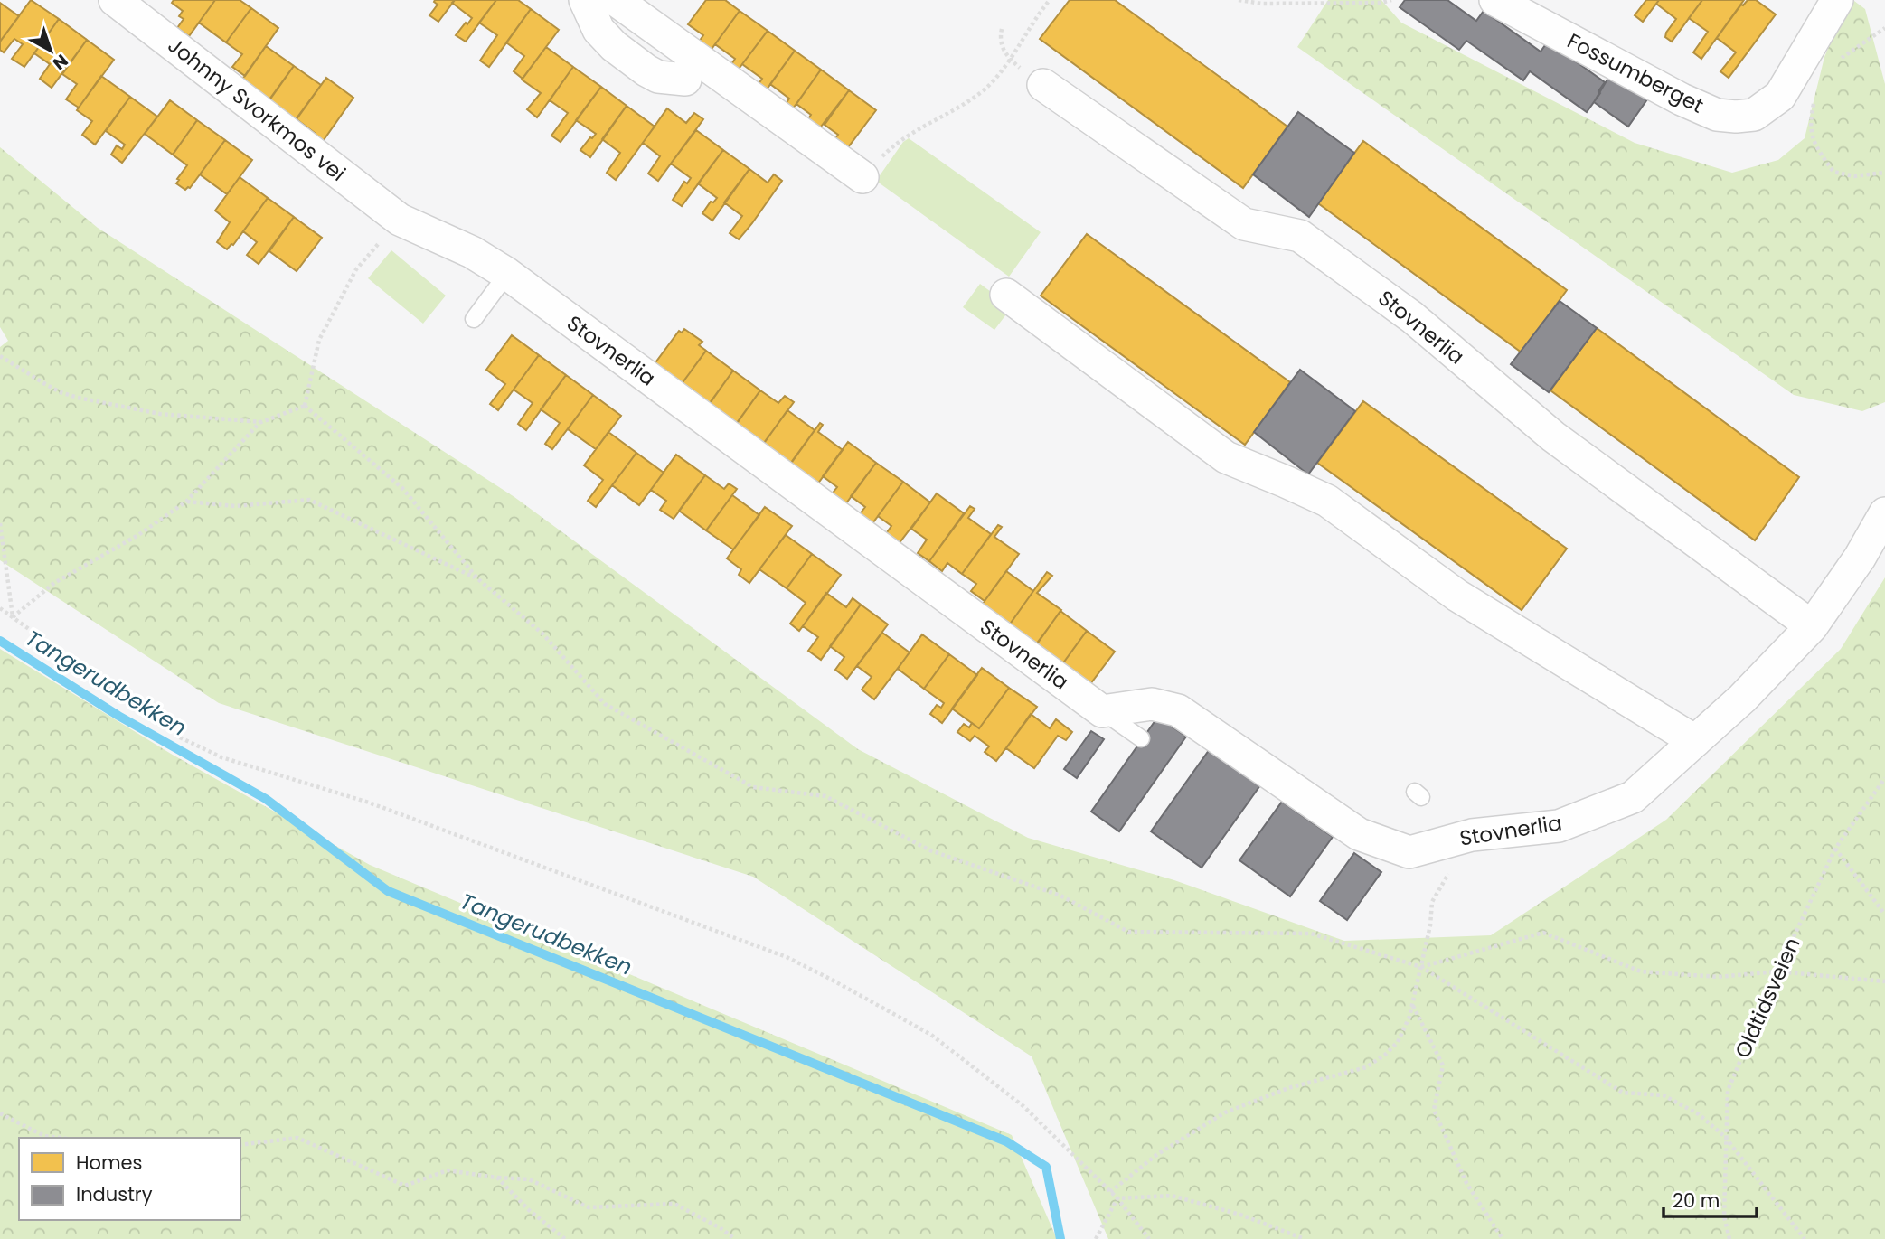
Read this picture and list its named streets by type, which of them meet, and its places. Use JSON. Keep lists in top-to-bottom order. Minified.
{"streets":{"street":["Fossumberget","Johnny Svorkmos vei","Stovnerlia"],"path":["Oldtidsveien"]},"crossings":[["Johnny Svorkmos vei","Stovnerlia"]],"water":["Tangerudbekken"],"legend":["Homes","Industry"],"scale_bar":"20 m","north":"bottom right"}
